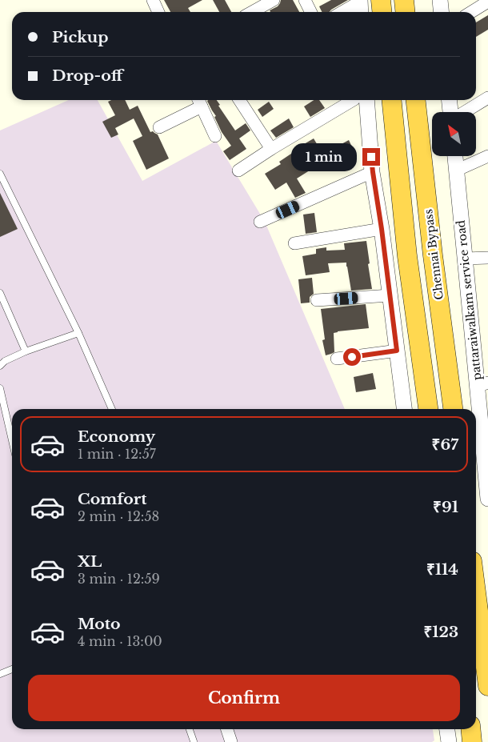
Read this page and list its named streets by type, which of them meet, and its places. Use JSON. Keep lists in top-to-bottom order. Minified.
{"streets":{"highway":["Chennai Bypass"],"street":["pattaraiwalkam service road"]},"north":"top left","page":{"banner":["Pickup","Drop-off"],"bubble":"1 min","list":[{"name":"Economy","note":"1 min · 12:57","value":"₹67"},{"name":"Comfort","note":"2 min · 12:58","value":"₹91"},{"name":"XL","note":"3 min · 12:59","value":"₹114"},{"name":"Moto","note":"4 min · 13:00","value":"₹123"}],"buttons":"Confirm"}}
